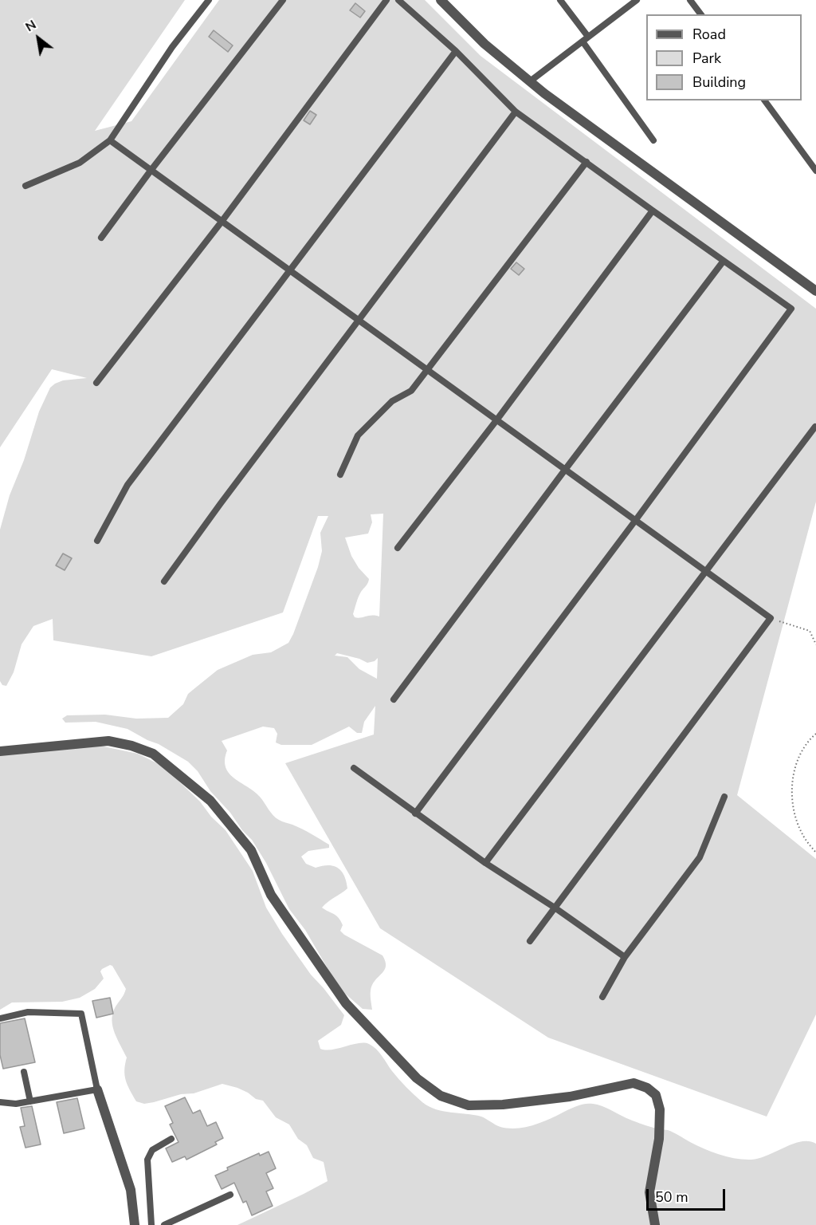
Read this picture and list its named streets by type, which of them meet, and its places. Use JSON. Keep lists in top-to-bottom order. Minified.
{"legend":["Road","Park","Building"],"scale_bar":"50 m","north":"top left"}
